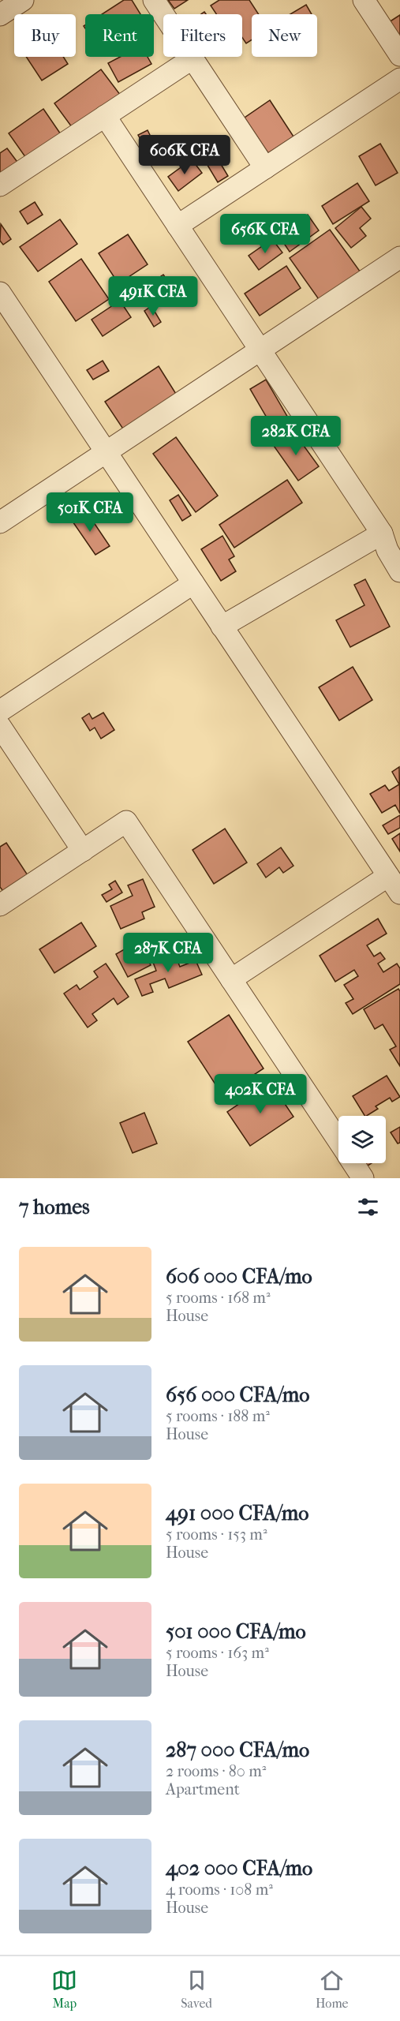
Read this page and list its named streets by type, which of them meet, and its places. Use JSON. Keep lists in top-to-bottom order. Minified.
{"page":{"chip":["Buy","Rent","Filters","New"],"price":["606K CFA","656K CFA","491K CFA","282K CFA","501K CFA","287K CFA","402K CFA"],"heading":"7 homes","list":[{"name":"606 000 CFA/mo","note":"5 rooms · 168 m² · House"},{"name":"656 000 CFA/mo","note":"5 rooms · 188 m² · House"},{"name":"491 000 CFA/mo","note":"5 rooms · 153 m² · House"},{"name":"501 000 CFA/mo","note":"5 rooms · 163 m² · House"},{"name":"287 000 CFA/mo","note":"2 rooms · 80 m² · Apartment"},{"name":"402 000 CFA/mo","note":"4 rooms · 108 m² · House"}],"tabs":["Map","Saved","Home"]}}
